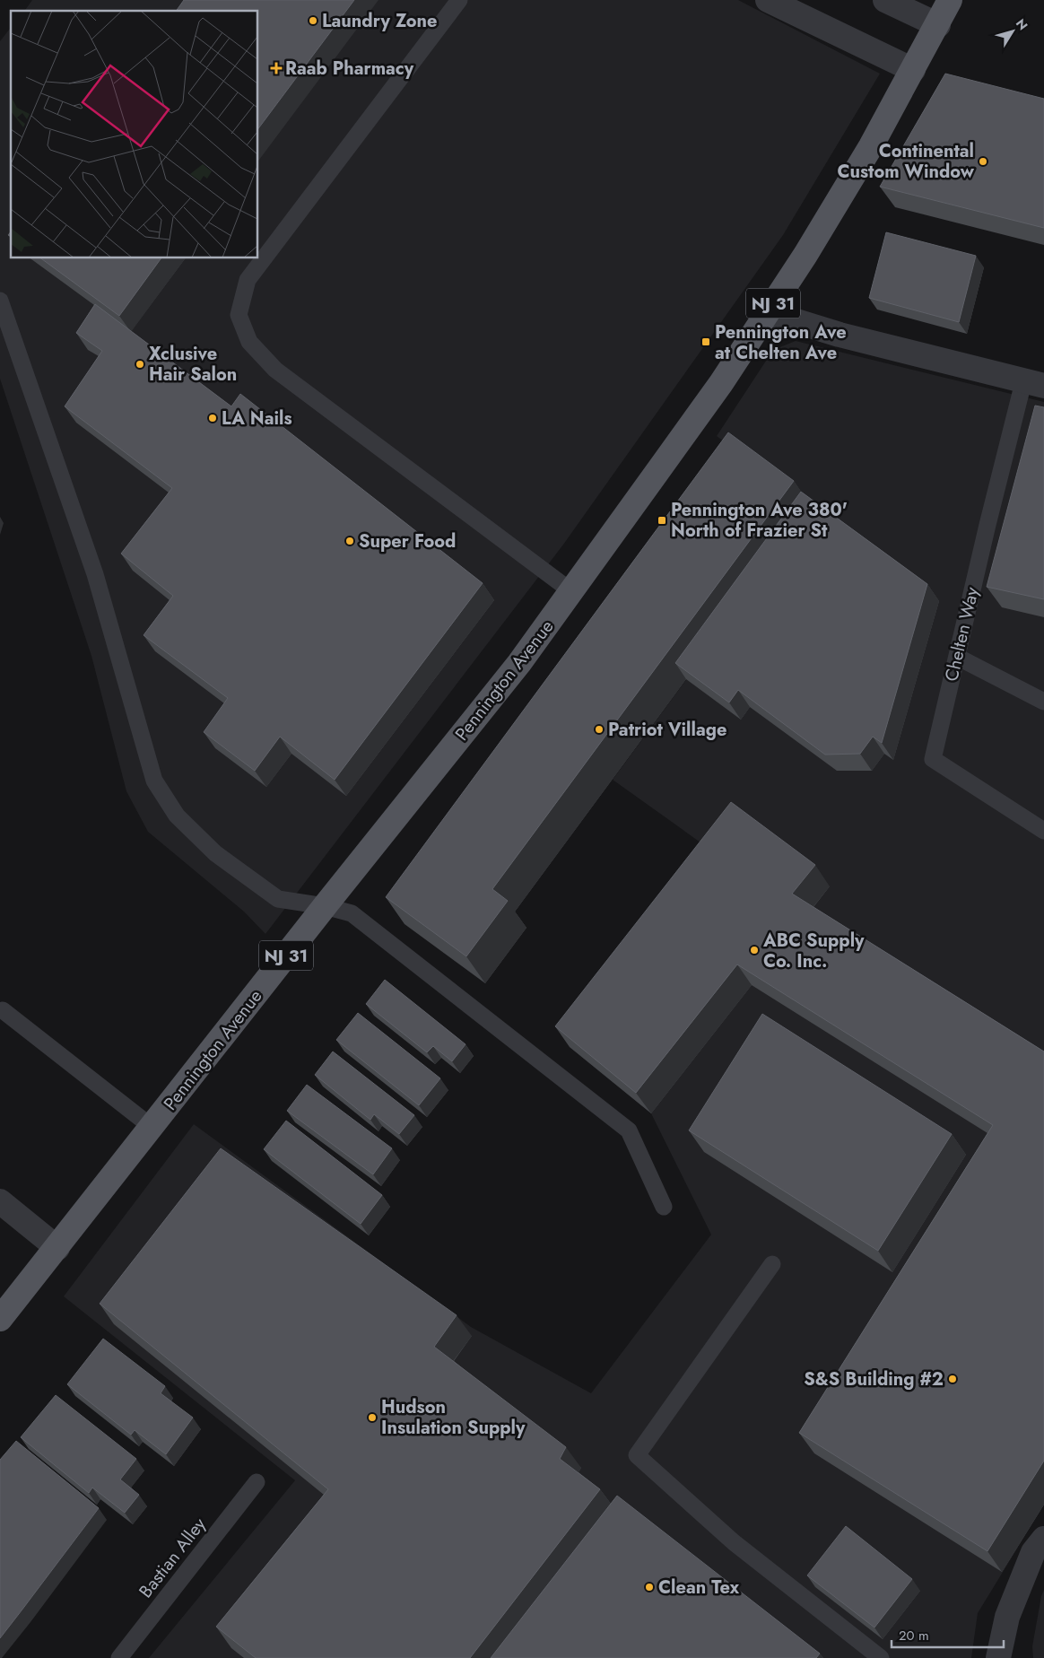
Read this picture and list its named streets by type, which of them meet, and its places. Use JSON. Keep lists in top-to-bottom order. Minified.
{"streets":{"main road":["NJ 31","Pennington Avenue"],"street":["Chelten Way"],"lane":["Bastian Alley"]},"crossings":[["Chelten Way","Pennington Avenue"]],"places":{"other":["Laundry Zone","Continental Custom Window","Xclusive Hair Salon","LA Nails","Super Food","Patriot Village","ABC Supply Co. Inc.","S&S Building #2","Hudson Insulation Supply","Clean Tex"],"health":["Raab Pharmacy"],"transit":["Pennington Ave at Chelten Ave","Pennington Ave 380' North of Frazier St"]},"scale_bar":"20 m","north":"top right"}
